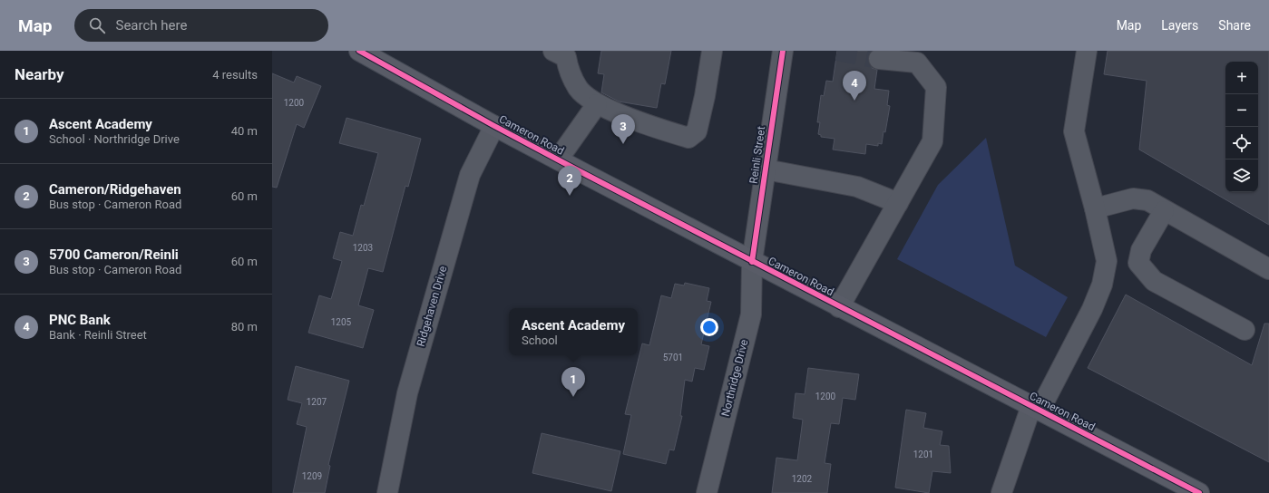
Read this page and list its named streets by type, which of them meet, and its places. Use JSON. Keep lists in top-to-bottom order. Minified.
{"streets":{"main road":["Cameron Road"],"street":["Reinli Street","Ridgehaven Drive","Northridge Drive"]},"crossings":[["Cameron Road","Reinli Street"],["Cameron Road","Ridgehaven Drive"],["Cameron Road","Northridge Drive"],["Reinli Street","Northridge Drive"]],"house_numbers":["1200","1203","1205","5701","1200","1207","1201","1209","1202"],"page":{"header":"Map","search":"Search here","nav":["Map","Layers","Share"],"heading":["Nearby","4 results"],"map_buttons":["+","−"],"pins":["4","3","2","1"],"list":[{"mark":"1","name":"Ascent Academy","note":"School · Northridge Drive","value":"40 m"},{"mark":"2","name":"Cameron/Ridgehaven","note":"Bus stop · Cameron Road","value":"60 m"},{"mark":"3","name":"5700 Cameron/Reinli","note":"Bus stop · Cameron Road","value":"60 m"},{"mark":"4","name":"PNC Bank","note":"Bank · Reinli Street","value":"80 m"}],"popup":["Ascent Academy","School"]}}
